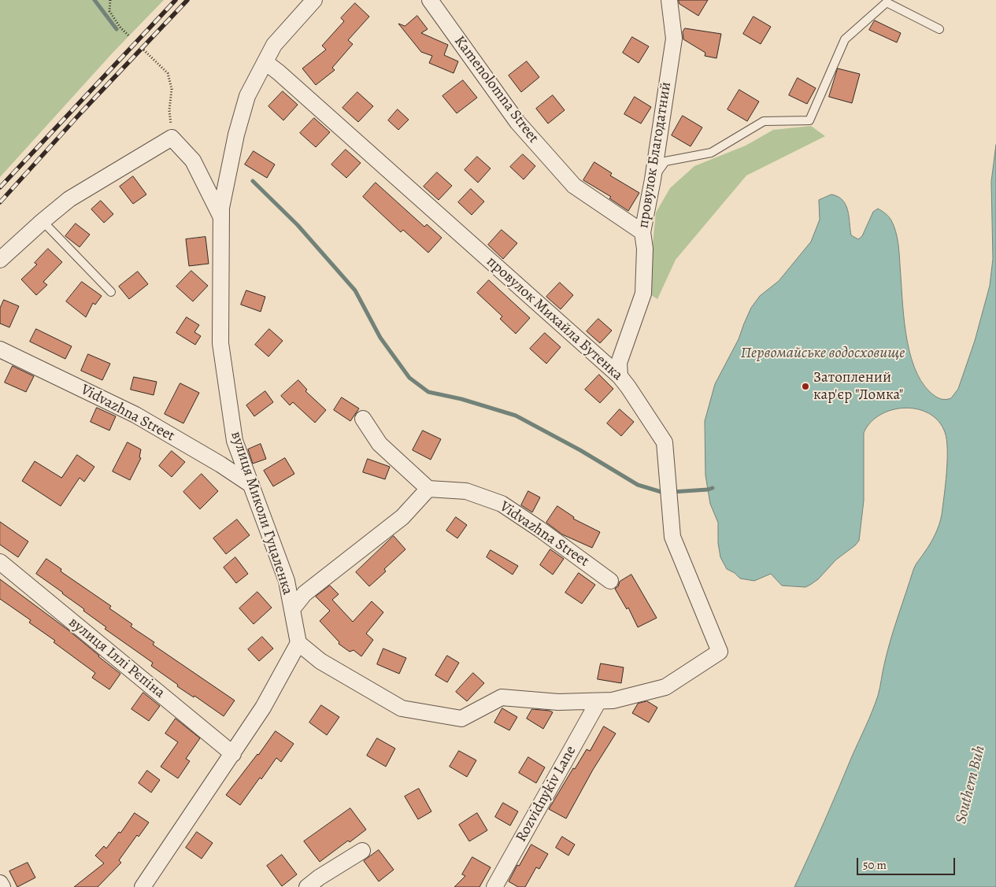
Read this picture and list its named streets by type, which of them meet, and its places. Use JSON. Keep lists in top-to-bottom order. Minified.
{"streets":{"street":["Kamenolomna Street","провулок Благодатний","провулок Михайла Бутенка","Vidvazhna Street","вулиця Миколи Гуцаленка","вулиця Іллі Рєпіна","Rozvidnykiv Lane"]},"crossings":[["Kamenolomna Street","провулок Благодатний"],["провулок Благодатний","провулок Михайла Бутенка"],["провулок Михайла Бутенка","вулиця Миколи Гуцаленка"],["провулок Михайла Бутенка","Rozvidnykiv Lane"],["Vidvazhna Street","вулиця Миколи Гуцаленка"]],"water":["Первомайське водосховище","Southern Buh"],"places":["Затоплений кар'єр \"Ломка\""],"scale_bar":"50 m"}
